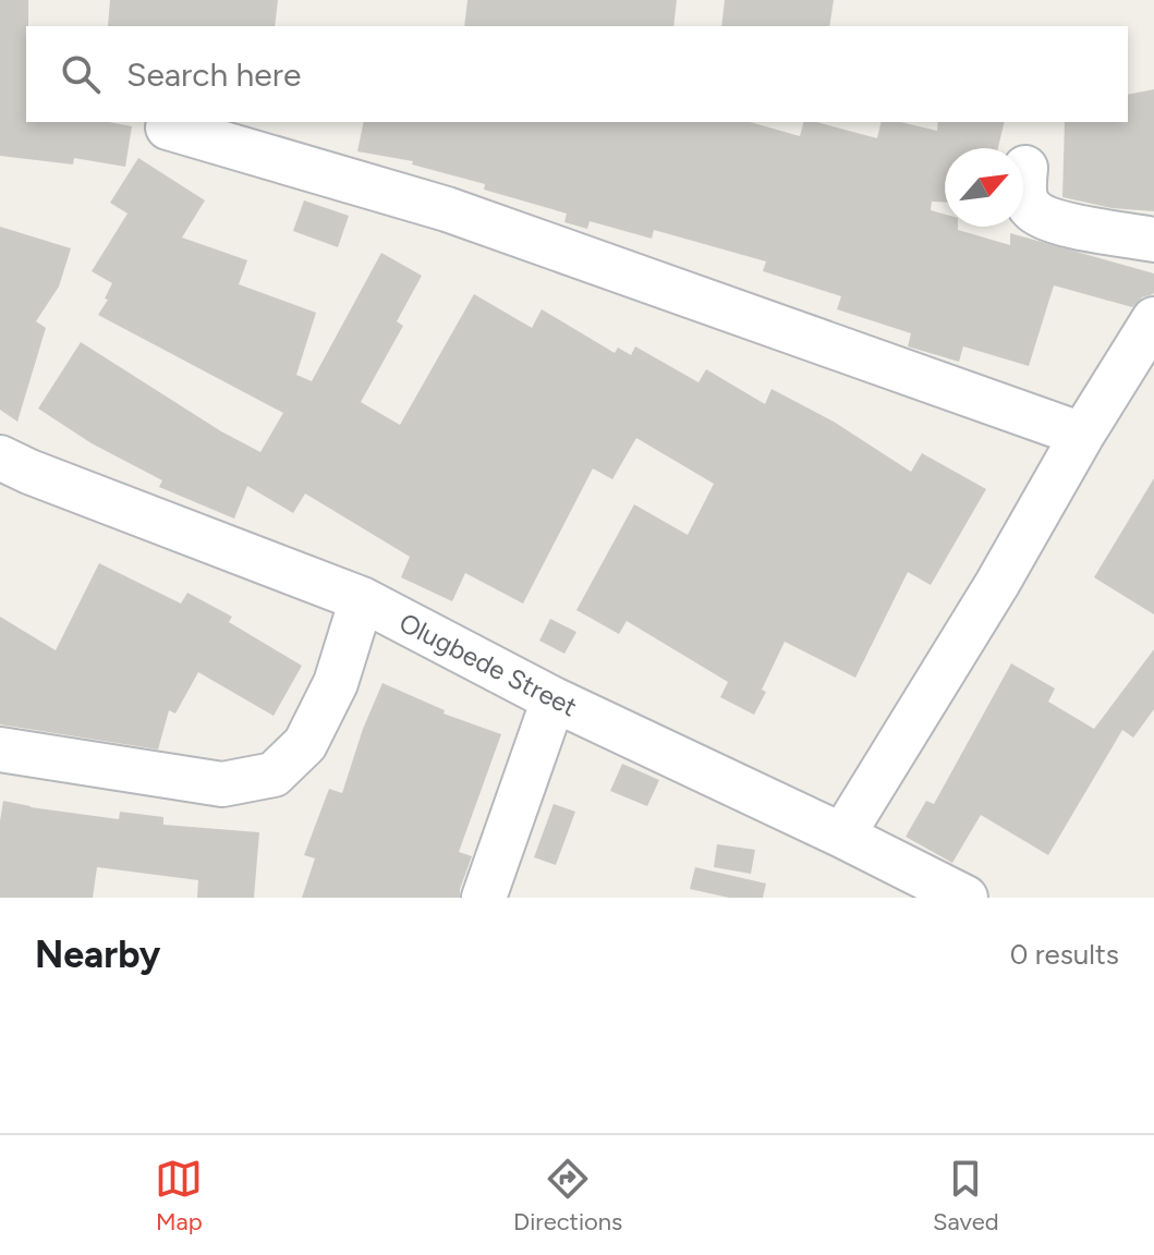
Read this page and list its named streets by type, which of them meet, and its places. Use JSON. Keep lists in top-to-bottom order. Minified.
{"streets":{"street":["Olugbede Street"]},"north":"top right","page":{"search":"Search here","heading":["Nearby","0 results"],"nav":["Map","Directions","Saved"]}}
